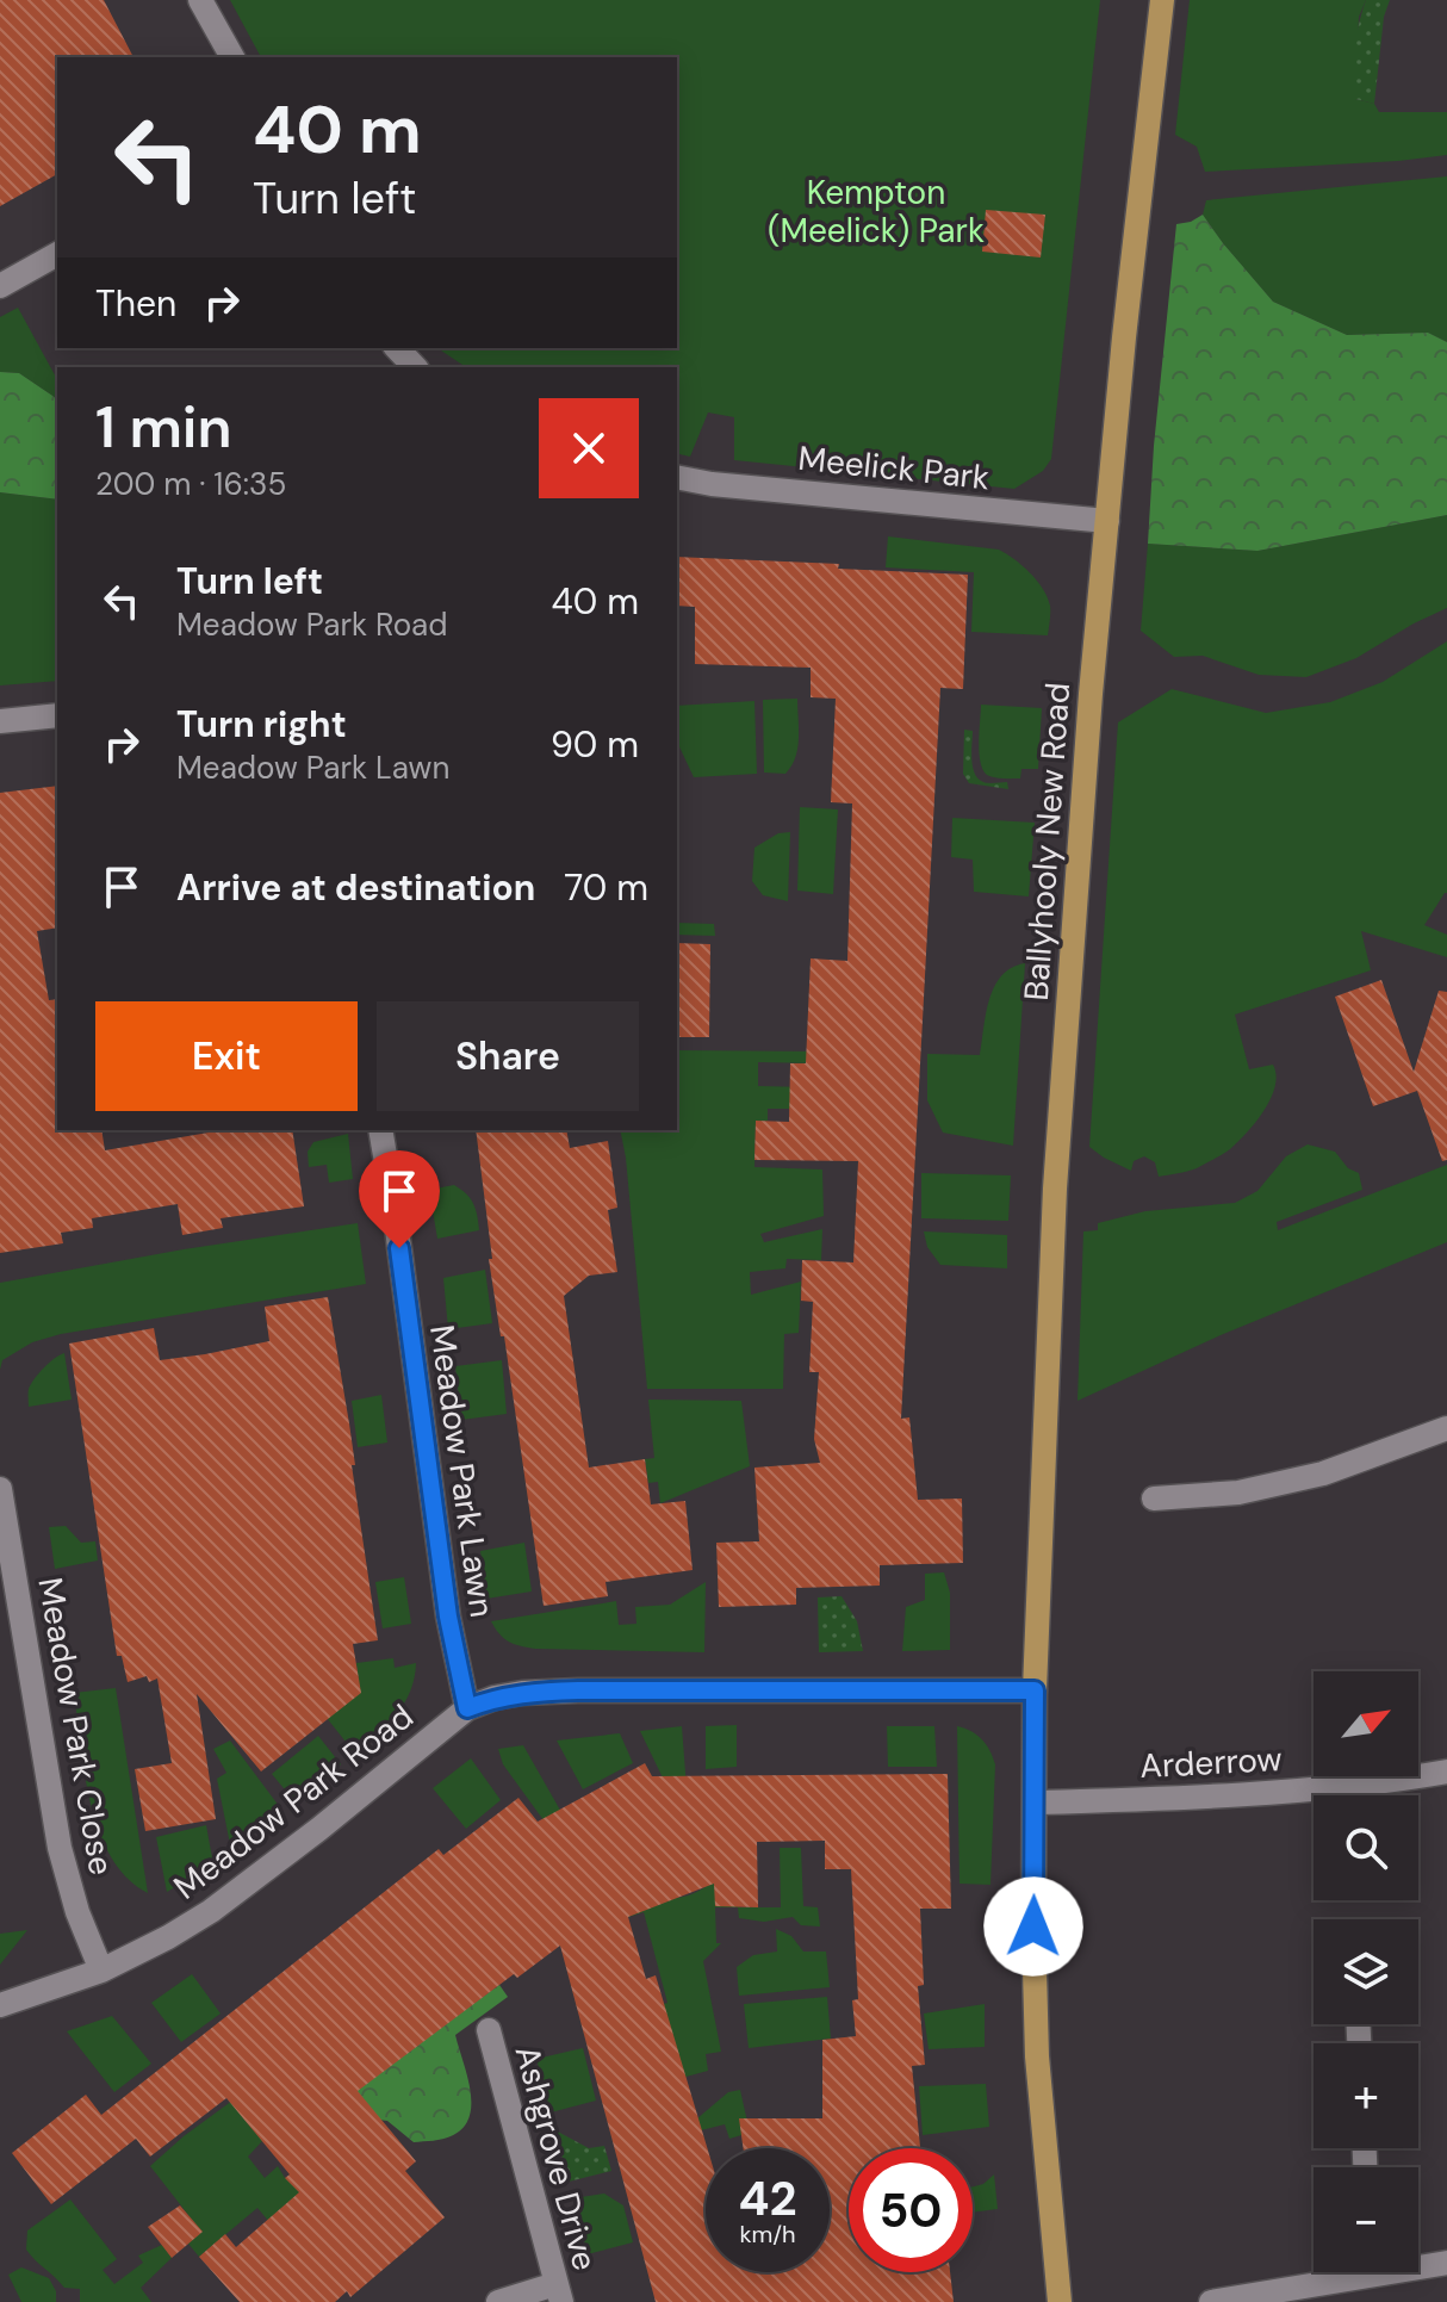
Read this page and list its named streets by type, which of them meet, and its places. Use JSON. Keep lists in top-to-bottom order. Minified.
{"streets":{"main road":["Ballyhooly New Road"],"street":["Meelick Park","Meadow Park Lawn","Meadow Park Close","Arderrow","Meadow Park Road","Ashgrove Drive"]},"crossings":[["Meelick Park","Ballyhooly New Road"],["Ballyhooly New Road","Arderrow"],["Ballyhooly New Road","Meadow Park Road"],["Meadow Park Lawn","Meadow Park Road"],["Meadow Park Close","Meadow Park Road"]],"parks":["Kempton (Meelick) Park"],"north":"top right","page":{"turn":["40 m","Turn left"],"then":"Then","heading":["1 min","200 m · 16:35"],"list":[{"name":"Turn left","note":"Meadow Park Road","value":"40 m"},{"name":"Turn right","note":"Meadow Park Lawn","value":"90 m"},{"name":"Arrive at destination","value":"70 m"}],"buttons":["Exit","Share"],"map_buttons":["+","−"],"speed":"42 km/h","limit":"50"}}
